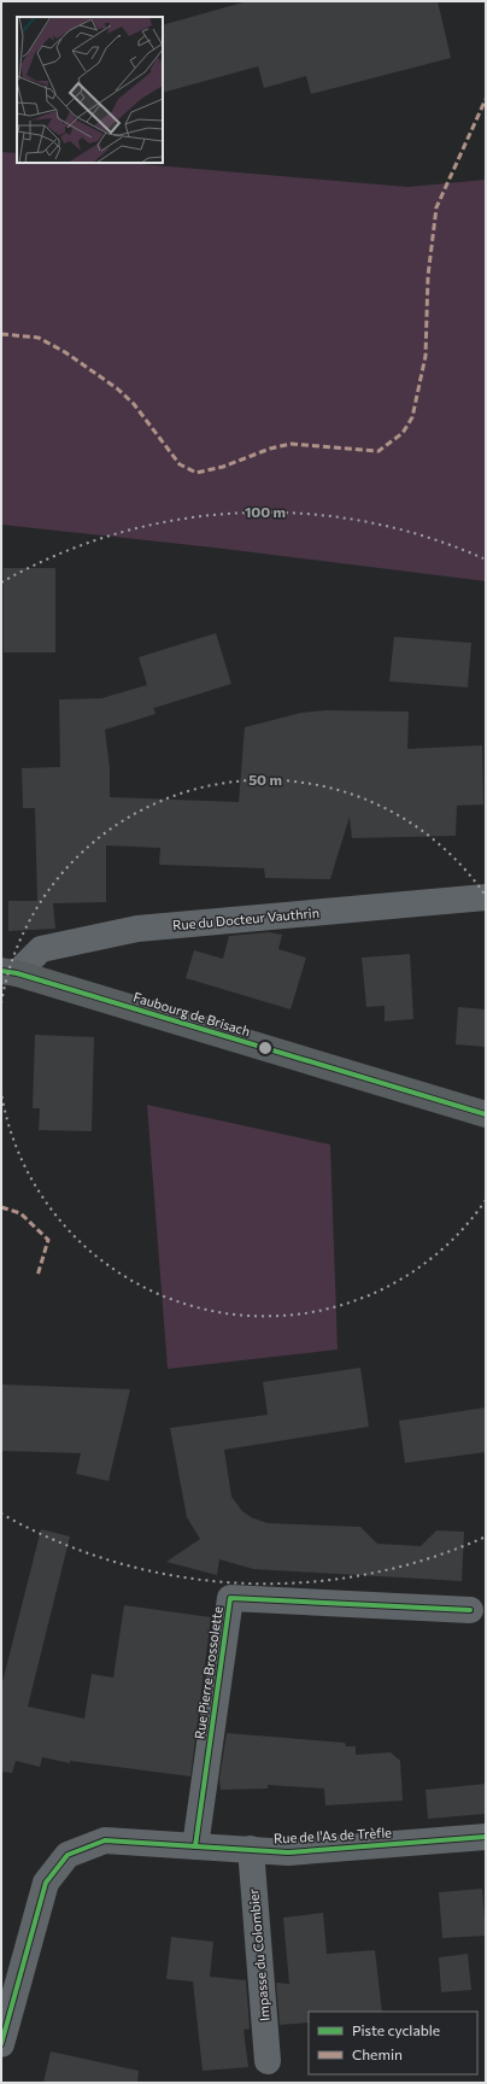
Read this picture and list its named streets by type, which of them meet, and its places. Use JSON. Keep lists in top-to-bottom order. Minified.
{"streets":{"main road":["Faubourg de Brisach"],"street":["Rue du Docteur Vauthrin","Rue Pierre Brossolette","Rue de l'As de Trèfle","Impasse du Colombier"]},"crossings":[["Rue du Docteur Vauthrin","Faubourg de Brisach"],["Rue Pierre Brossolette","Rue de l'As de Trèfle"],["Rue de l'As de Trèfle","Impasse du Colombier"]],"legend":["Piste cyclable","Chemin"],"rings":["100 m","50 m"]}
